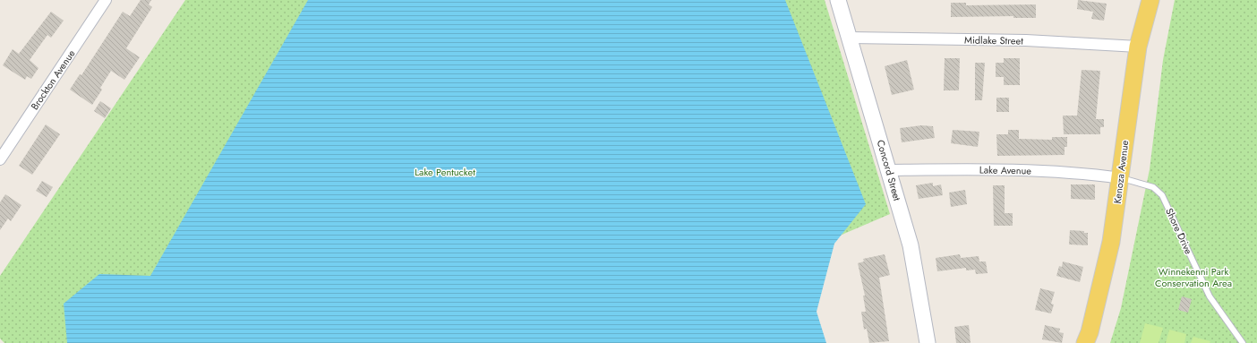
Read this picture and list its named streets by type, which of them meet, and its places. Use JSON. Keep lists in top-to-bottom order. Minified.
{"streets":{"main road":["Concord Street","Kenoza Avenue"],"street":["Midlake Street","Brockton Avenue","Lake Avenue"],"lane":["Shore Drive"]},"crossings":[["Midlake Street","Concord Street"],["Midlake Street","Kenoza Avenue"],["Concord Street","Lake Avenue"],["Lake Avenue","Kenoza Avenue"],["Lake Avenue","Shore Drive"],["Kenoza Avenue","Shore Drive"]],"parks":["Lake Pentucket","Winnekenni Park Conservation Area"]}
